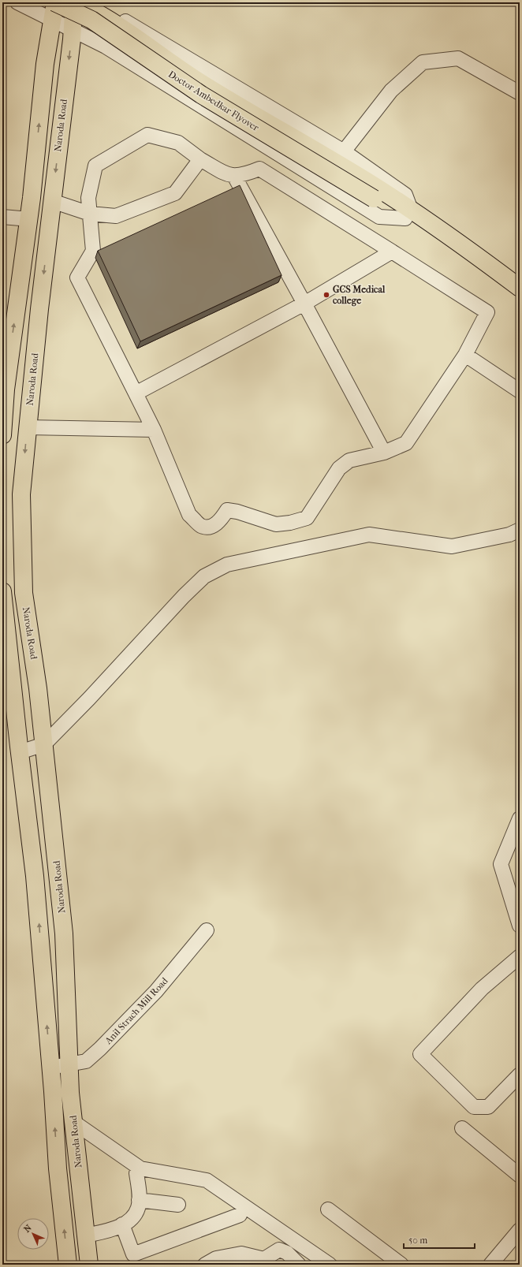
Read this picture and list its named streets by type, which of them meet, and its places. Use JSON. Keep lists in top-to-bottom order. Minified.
{"streets":{"main road":["Doctor Ambedkar Flyover","Naroda Road"],"street":["Anil Strach Mill Road"]},"crossings":[["Doctor Ambedkar Flyover","Naroda Road"],["Naroda Road","Anil Strach Mill Road"]],"places":["GCS Medical college"],"scale_bar":"50 m","north":"top left"}
